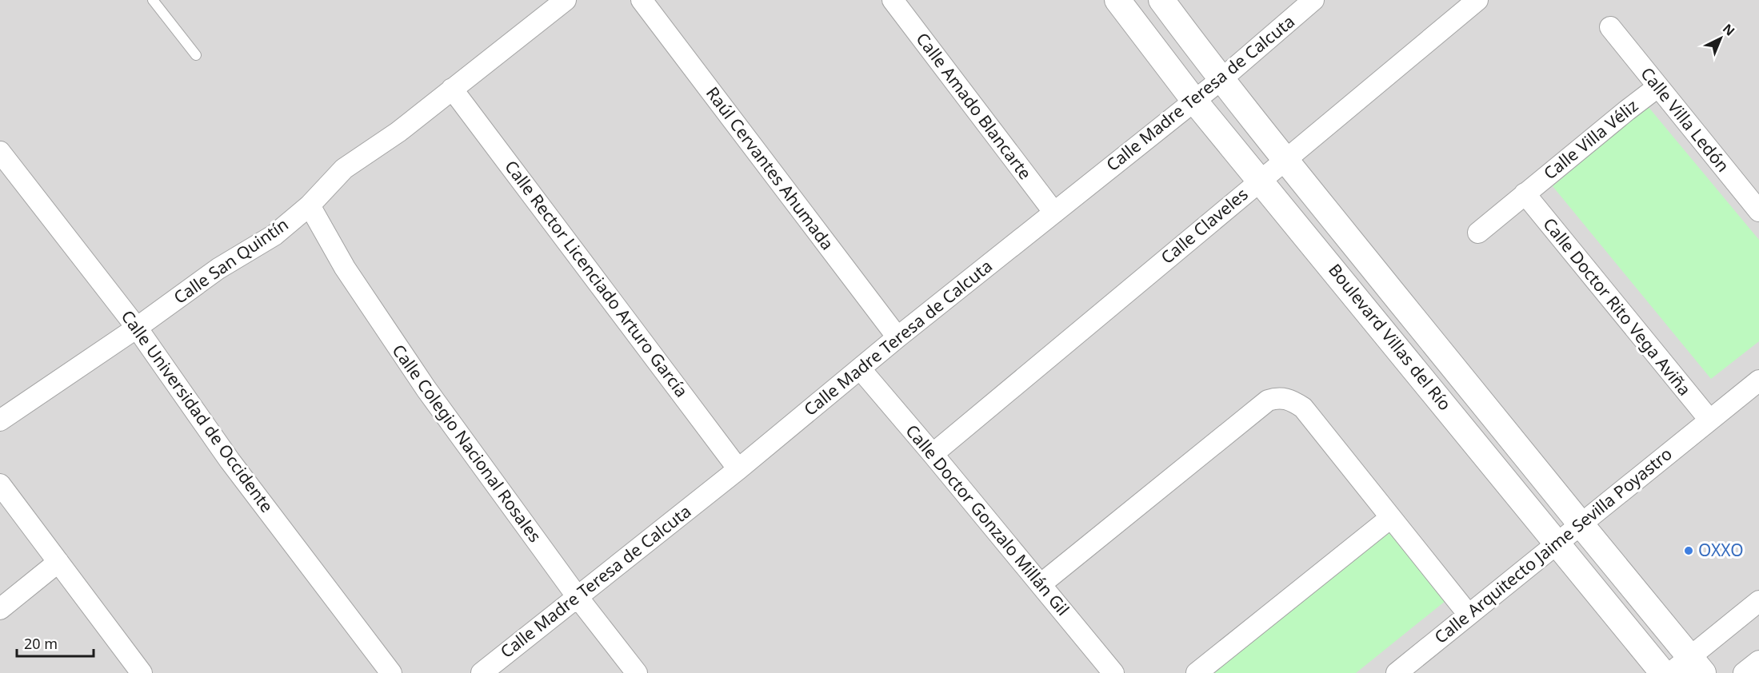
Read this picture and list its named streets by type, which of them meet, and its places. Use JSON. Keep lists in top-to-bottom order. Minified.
{"streets":{"street":["Calle Madre Teresa de Calcuta","Calle Amado Blancarte","Calle Villa Ledón","Calle Villa Véliz","Raúl Cervantes Ahumada","Calle Claveles","Calle San Quintín","Calle Rector Licenciado Arturo García","Calle Doctor Rito Vega Aviña","Boulevard Villas del Río","Calle Universidad de Occidente","Calle Colegio Nacional Rosales","Calle Doctor Gonzalo Millán Gil","Calle Arquitecto Jaime Sevilla Poyastro"]},"crossings":[["Calle Madre Teresa de Calcuta","Calle Amado Blancarte"],["Calle Madre Teresa de Calcuta","Raúl Cervantes Ahumada"],["Calle Madre Teresa de Calcuta","Calle Rector Licenciado Arturo García"],["Calle Madre Teresa de Calcuta","Boulevard Villas del Río"],["Calle Madre Teresa de Calcuta","Calle Colegio Nacional Rosales"],["Calle Madre Teresa de Calcuta","Calle Doctor Gonzalo Millán Gil"],["Calle Villa Ledón","Calle Villa Véliz"],["Calle Villa Véliz","Calle Doctor Rito Vega Aviña"],["Calle Claveles","Boulevard Villas del Río"],["Calle Claveles","Calle Doctor Gonzalo Millán Gil"],["Calle San Quintín","Calle Rector Licenciado Arturo García"],["Calle San Quintín","Calle Universidad de Occidente"],["Calle San Quintín","Calle Colegio Nacional Rosales"],["Calle Doctor Rito Vega Aviña","Calle Arquitecto Jaime Sevilla Poyastro"],["Boulevard Villas del Río","Calle Arquitecto Jaime Sevilla Poyastro"]],"places":["OXXO"],"scale_bar":"20 m","north":"top right"}
